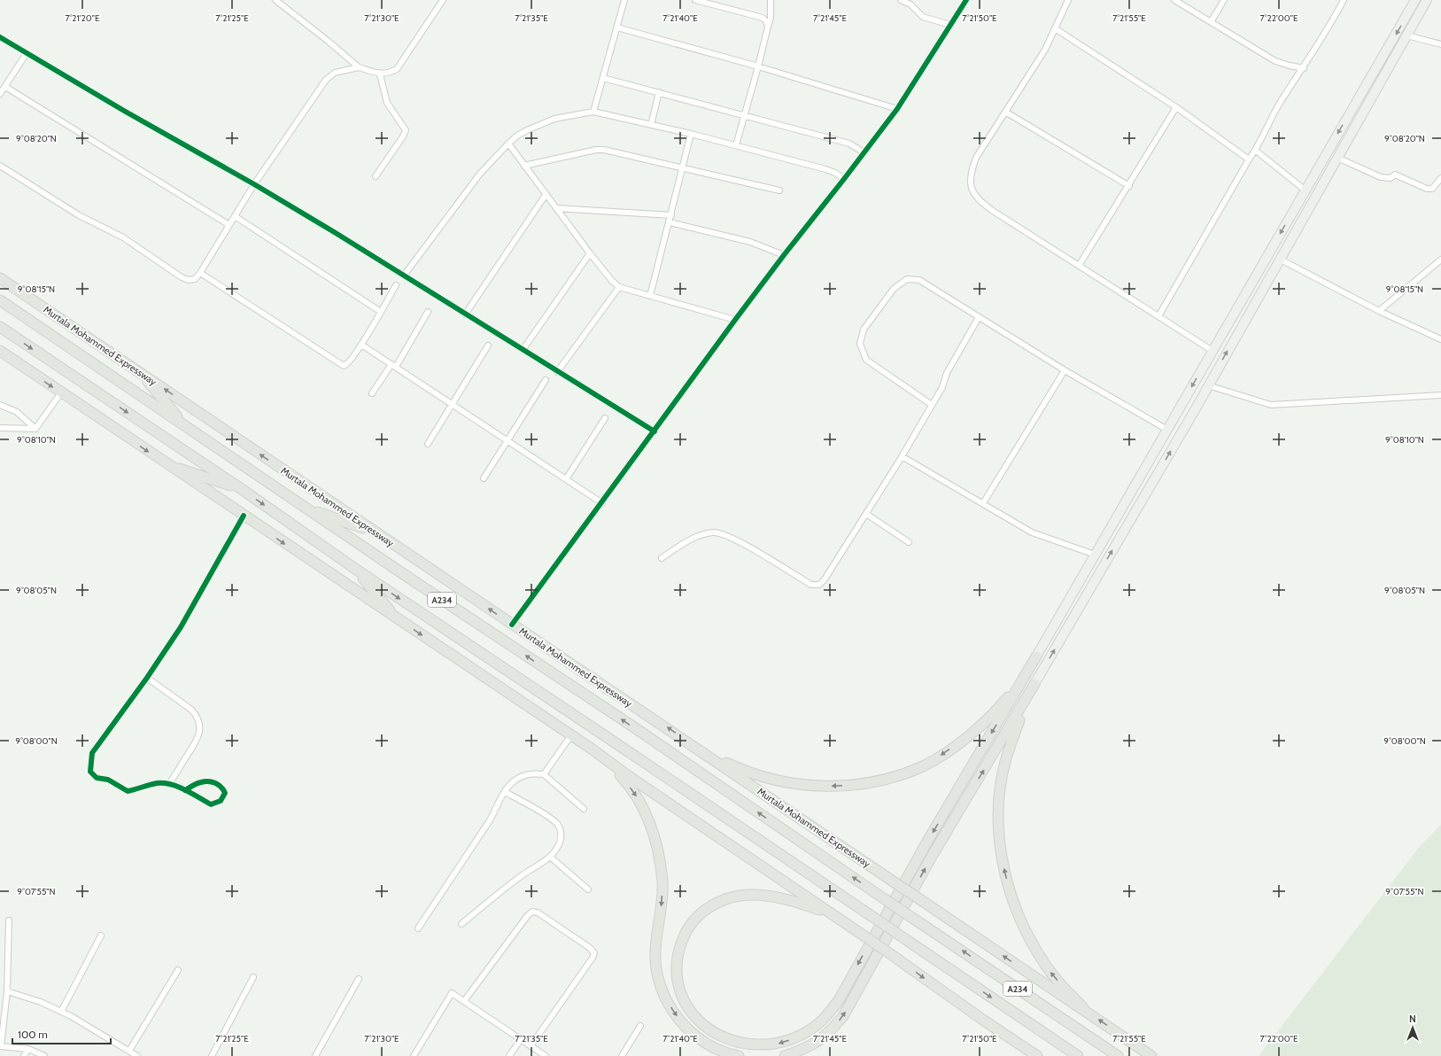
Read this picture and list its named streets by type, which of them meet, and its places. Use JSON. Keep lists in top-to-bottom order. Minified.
{"streets":{"highway":["Murtala Mohammed Expressway","A234"]},"scale_bar":"100 m","north":"top","coordinates":["7°21'20\"E","7°21'25\"E","7°21'30\"E","7°21'35\"E","7°21'40\"E","7°21'45\"E","7°21'50\"E","7°21'55\"E","7°22'00\"E","9°08'20\"N","9°08'15\"N","9°08'10\"N","9°08'05\"N","9°08'00\"N","9°07'55\"N"]}
